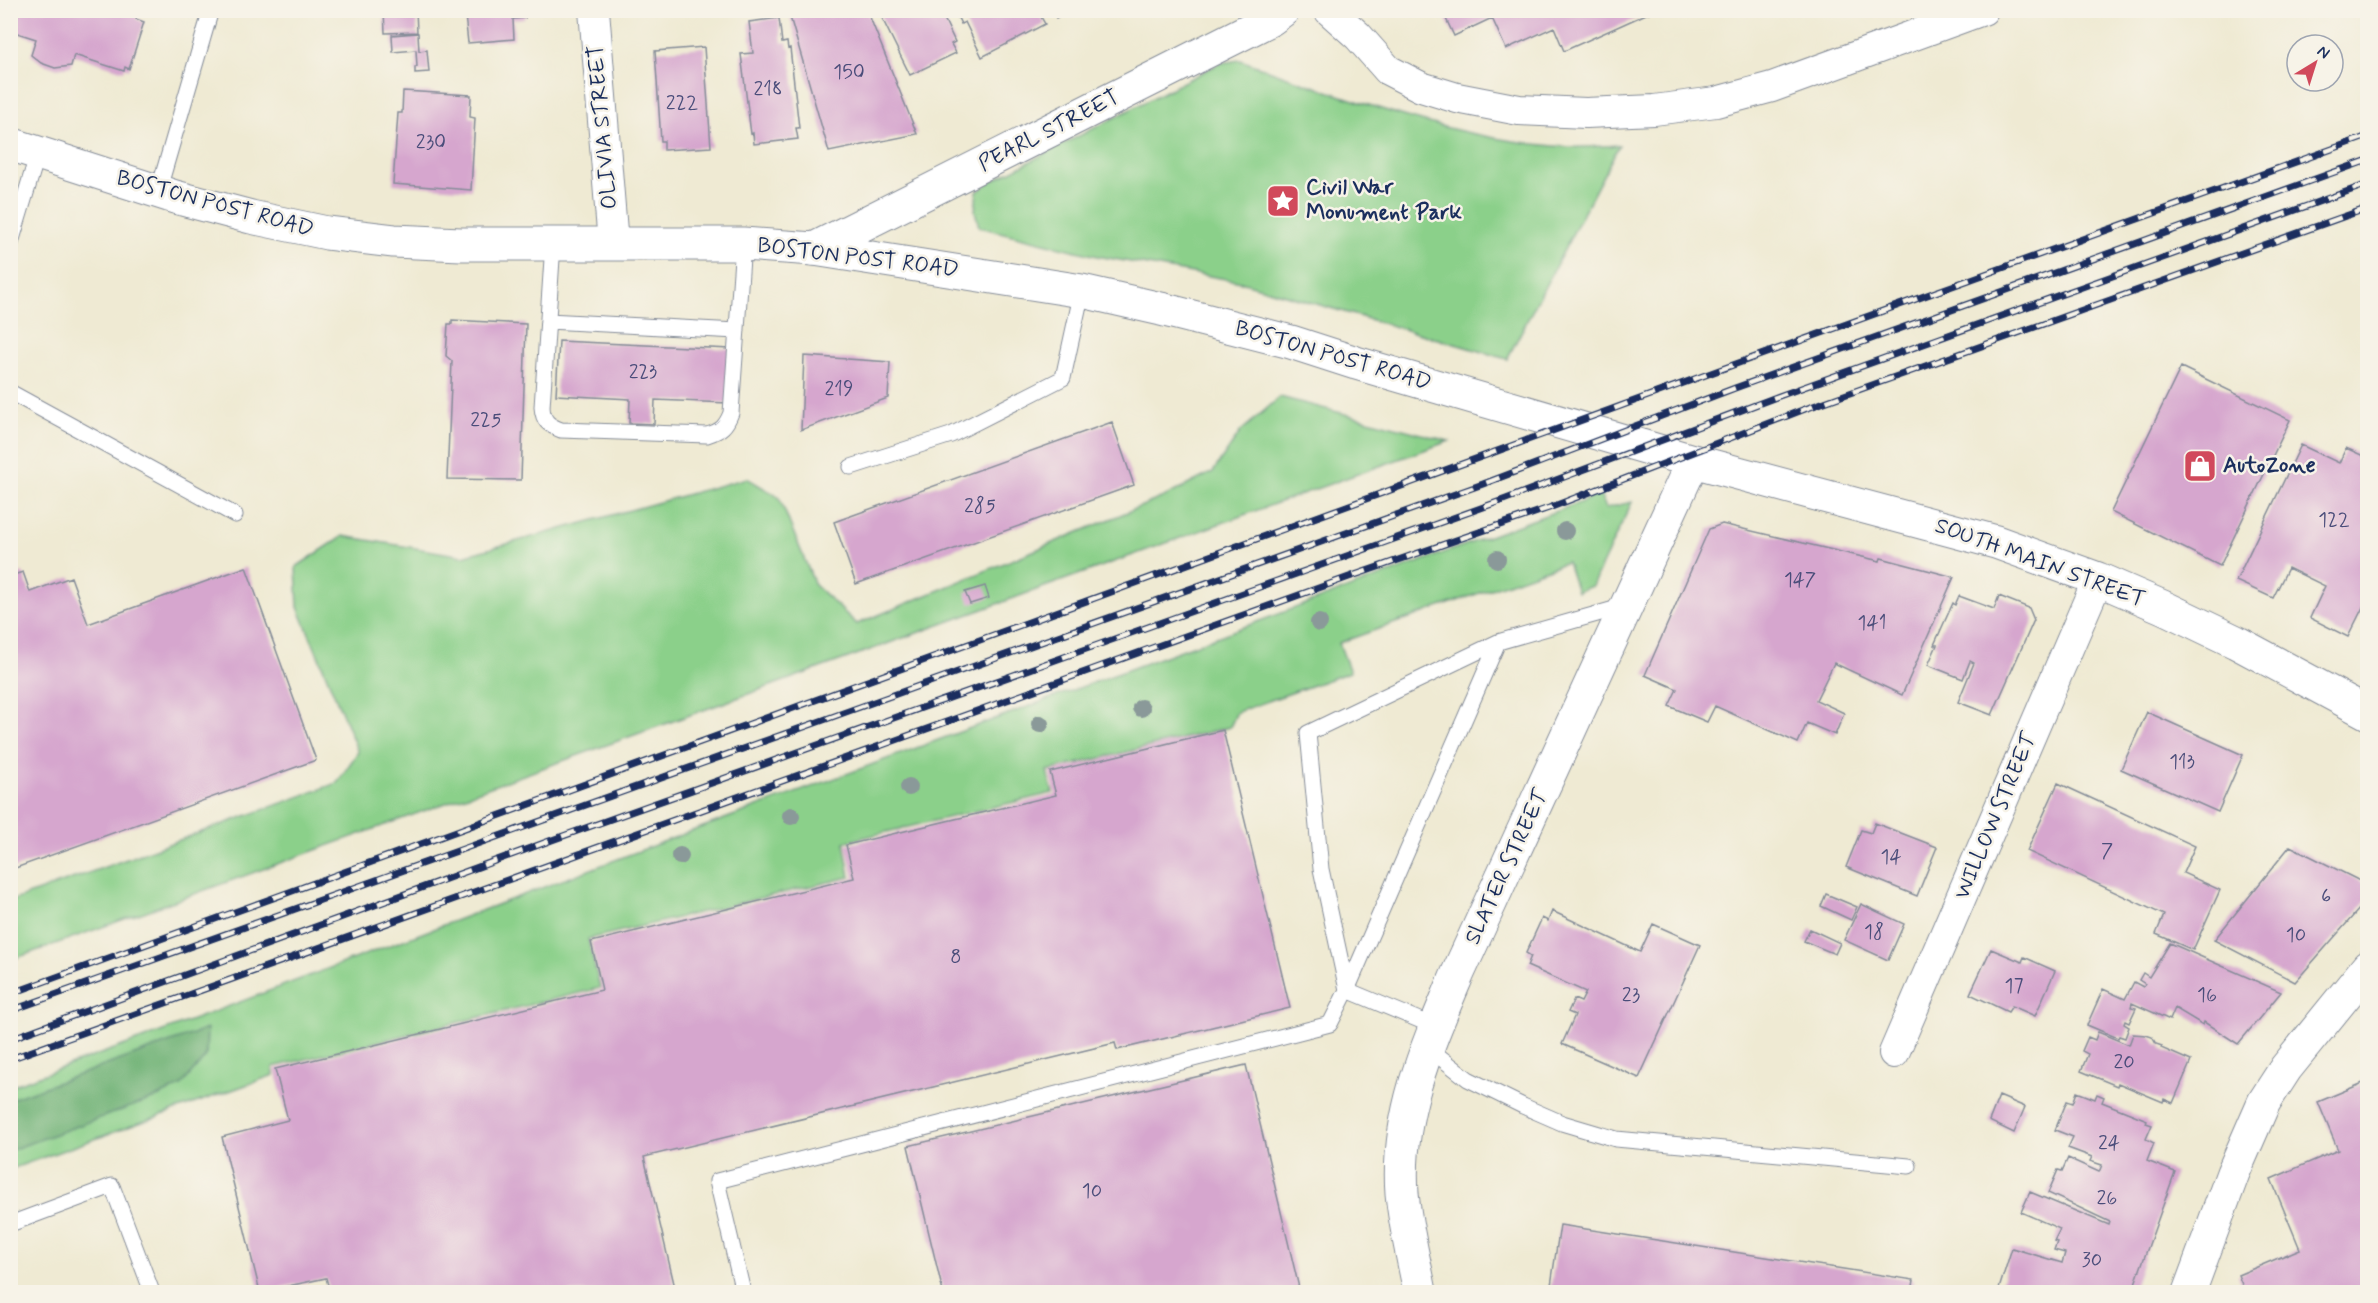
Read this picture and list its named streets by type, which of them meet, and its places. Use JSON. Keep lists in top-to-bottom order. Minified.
{"streets":{"main road":["PEARL STREET","BOSTON POST ROAD","SOUTH MAIN STREET","SLATER STREET"],"street":["OLIVIA STREET","WILLOW STREET"]},"crossings":[["OLIVIA STREET","BOSTON POST ROAD"],["PEARL STREET","BOSTON POST ROAD"],["BOSTON POST ROAD","SOUTH MAIN STREET"],["BOSTON POST ROAD","SLATER STREET"],["SOUTH MAIN STREET","WILLOW STREET"],["SOUTH MAIN STREET","SLATER STREET"]],"places":{"place":["Civil War Monument Park"],"shop":["AutoZone"]},"house_numbers":["150","218","222","230","223","219","225","285","122","147","141","113","7","14","6","18","10","8","17","23","16","20","24","10","26","30"],"north":"top right"}
